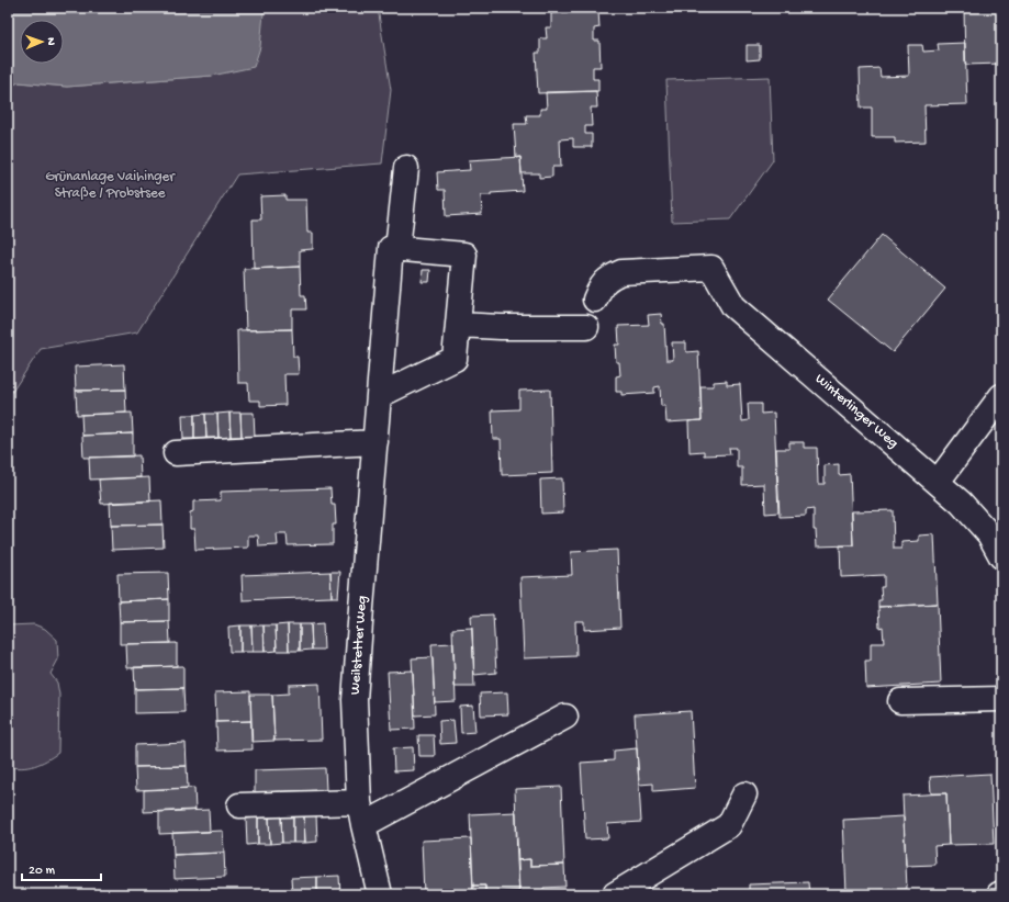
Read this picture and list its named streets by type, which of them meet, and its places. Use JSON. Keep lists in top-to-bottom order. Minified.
{"streets":{"street":["Winterlinger Weg","Weilstetter Weg"]},"parks":["Grünanlage Vaihinger Straße / Probstsee"],"scale_bar":"20 m","north":"right"}
